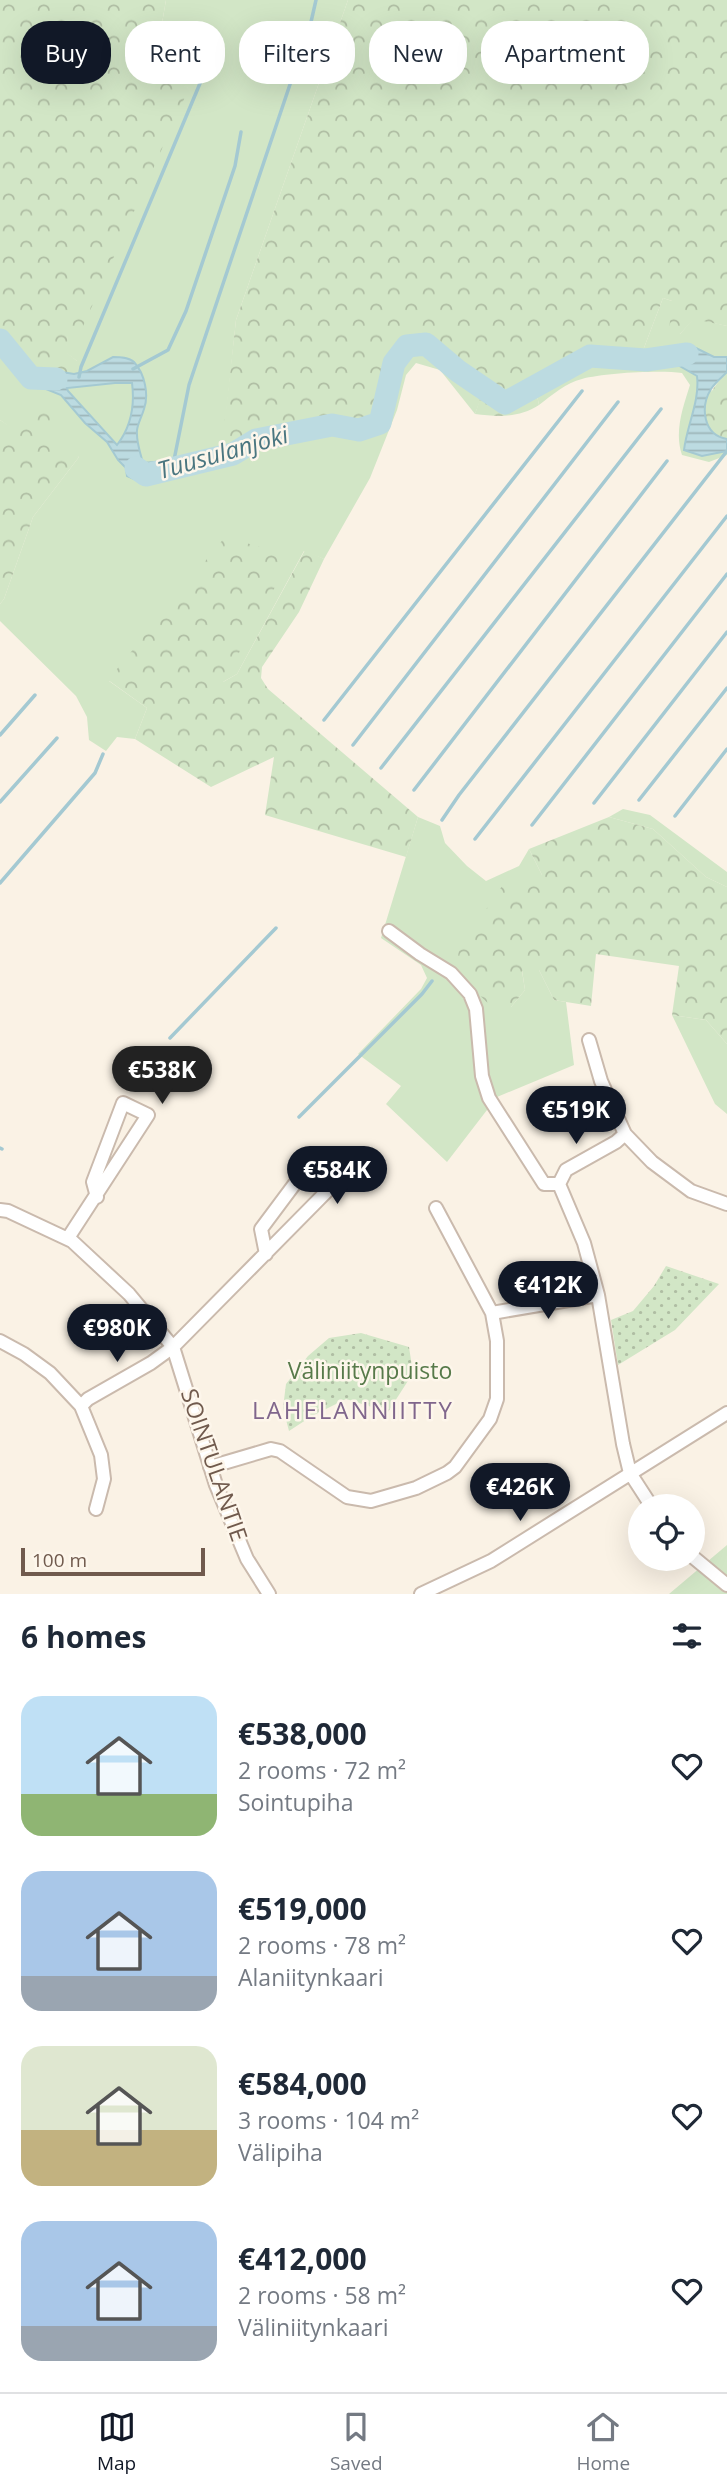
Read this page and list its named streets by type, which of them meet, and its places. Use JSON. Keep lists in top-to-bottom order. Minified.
{"streets":{"street":["SOINTULANTIE"]},"districts":["LAHELANNIITTY"],"water":["Tuusulanjoki"],"parks":["Väliniitynpuisto"],"scale_bar":"100 m","page":{"chip":["Buy","Rent","Filters","New","Apartment"],"price":["€538K","€519K","€584K","€412K","€980K","€426K"],"scale":"100 m","heading":"6 homes","list":[{"name":"€538,000","note":"2 rooms · 72 m² · Sointupiha"},{"name":"€519,000","note":"2 rooms · 78 m² · Alaniitynkaari"},{"name":"€584,000","note":"3 rooms · 104 m² · Välipiha"},{"name":"€412,000","note":"2 rooms · 58 m² · Väliniitynkaari"}],"tabs":["Map","Saved","Home"]}}
